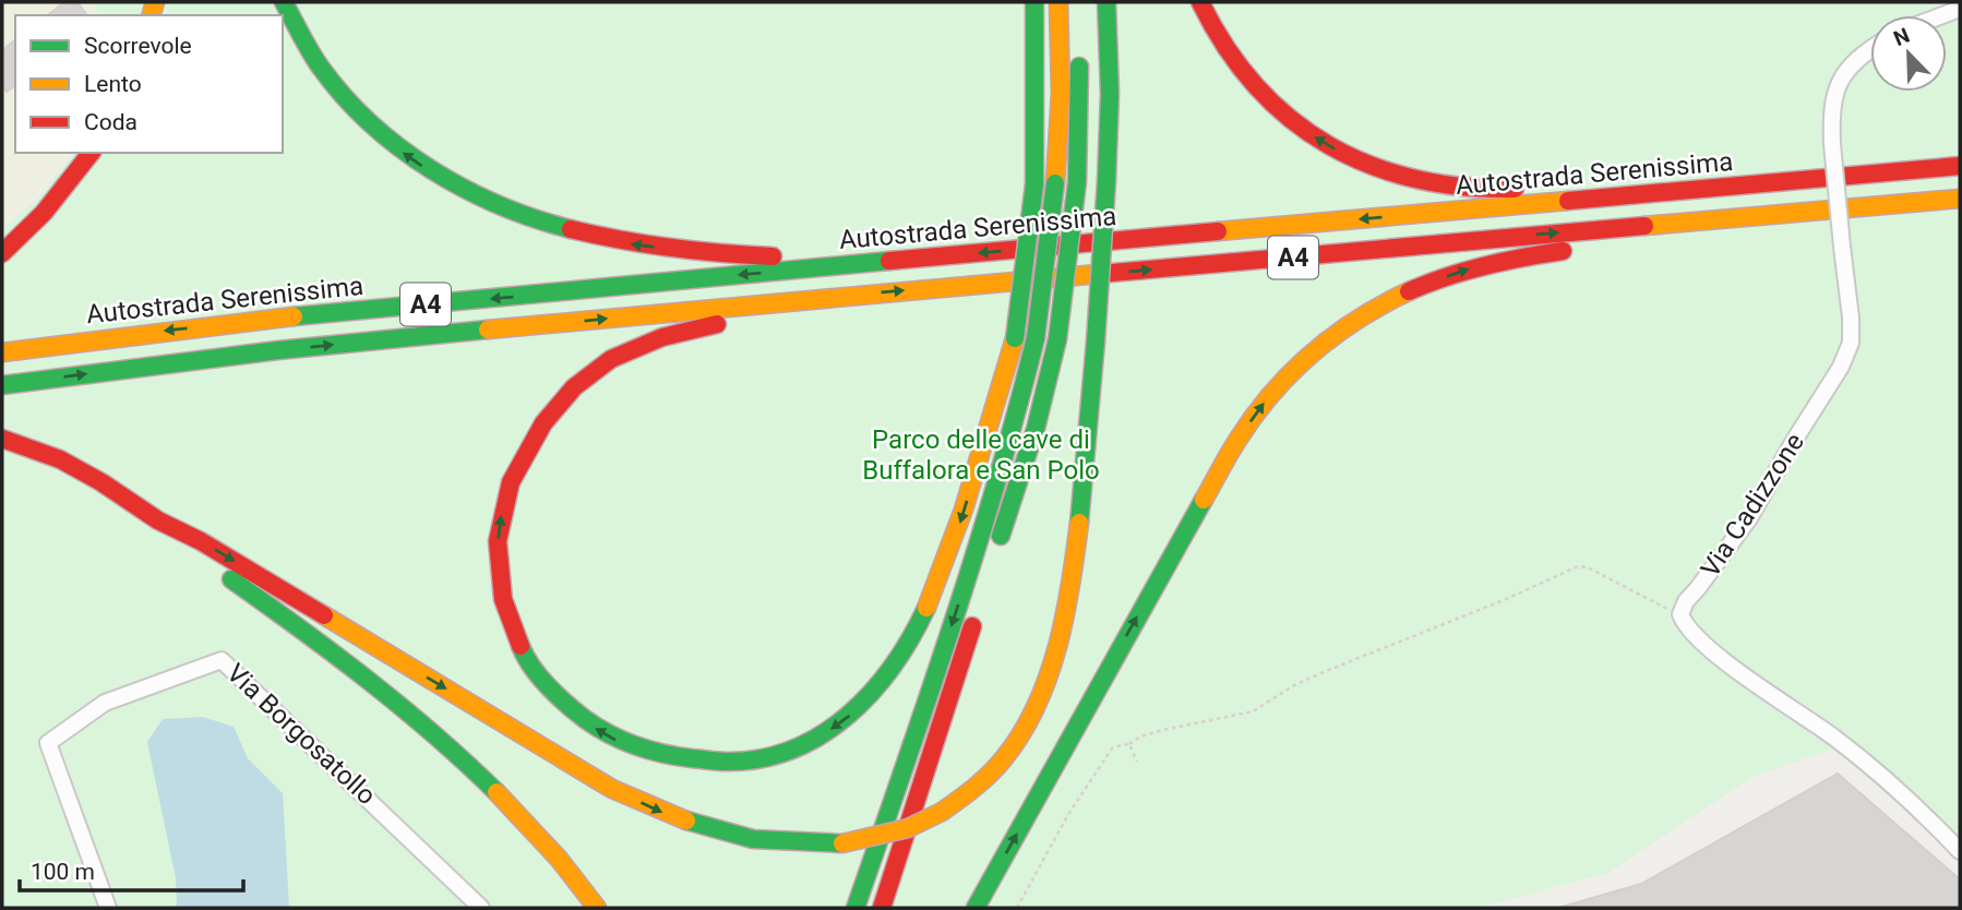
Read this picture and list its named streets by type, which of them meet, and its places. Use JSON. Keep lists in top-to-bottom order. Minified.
{"streets":{"highway":["Autostrada Serenissima","A4"],"street":["Via Cadizzone","Via Borgosatollo"]},"parks":["Parco delle cave di Buffalora e San Polo"],"legend":["Scorrevole","Lento","Coda"],"scale_bar":"100 m","north":"top left"}
